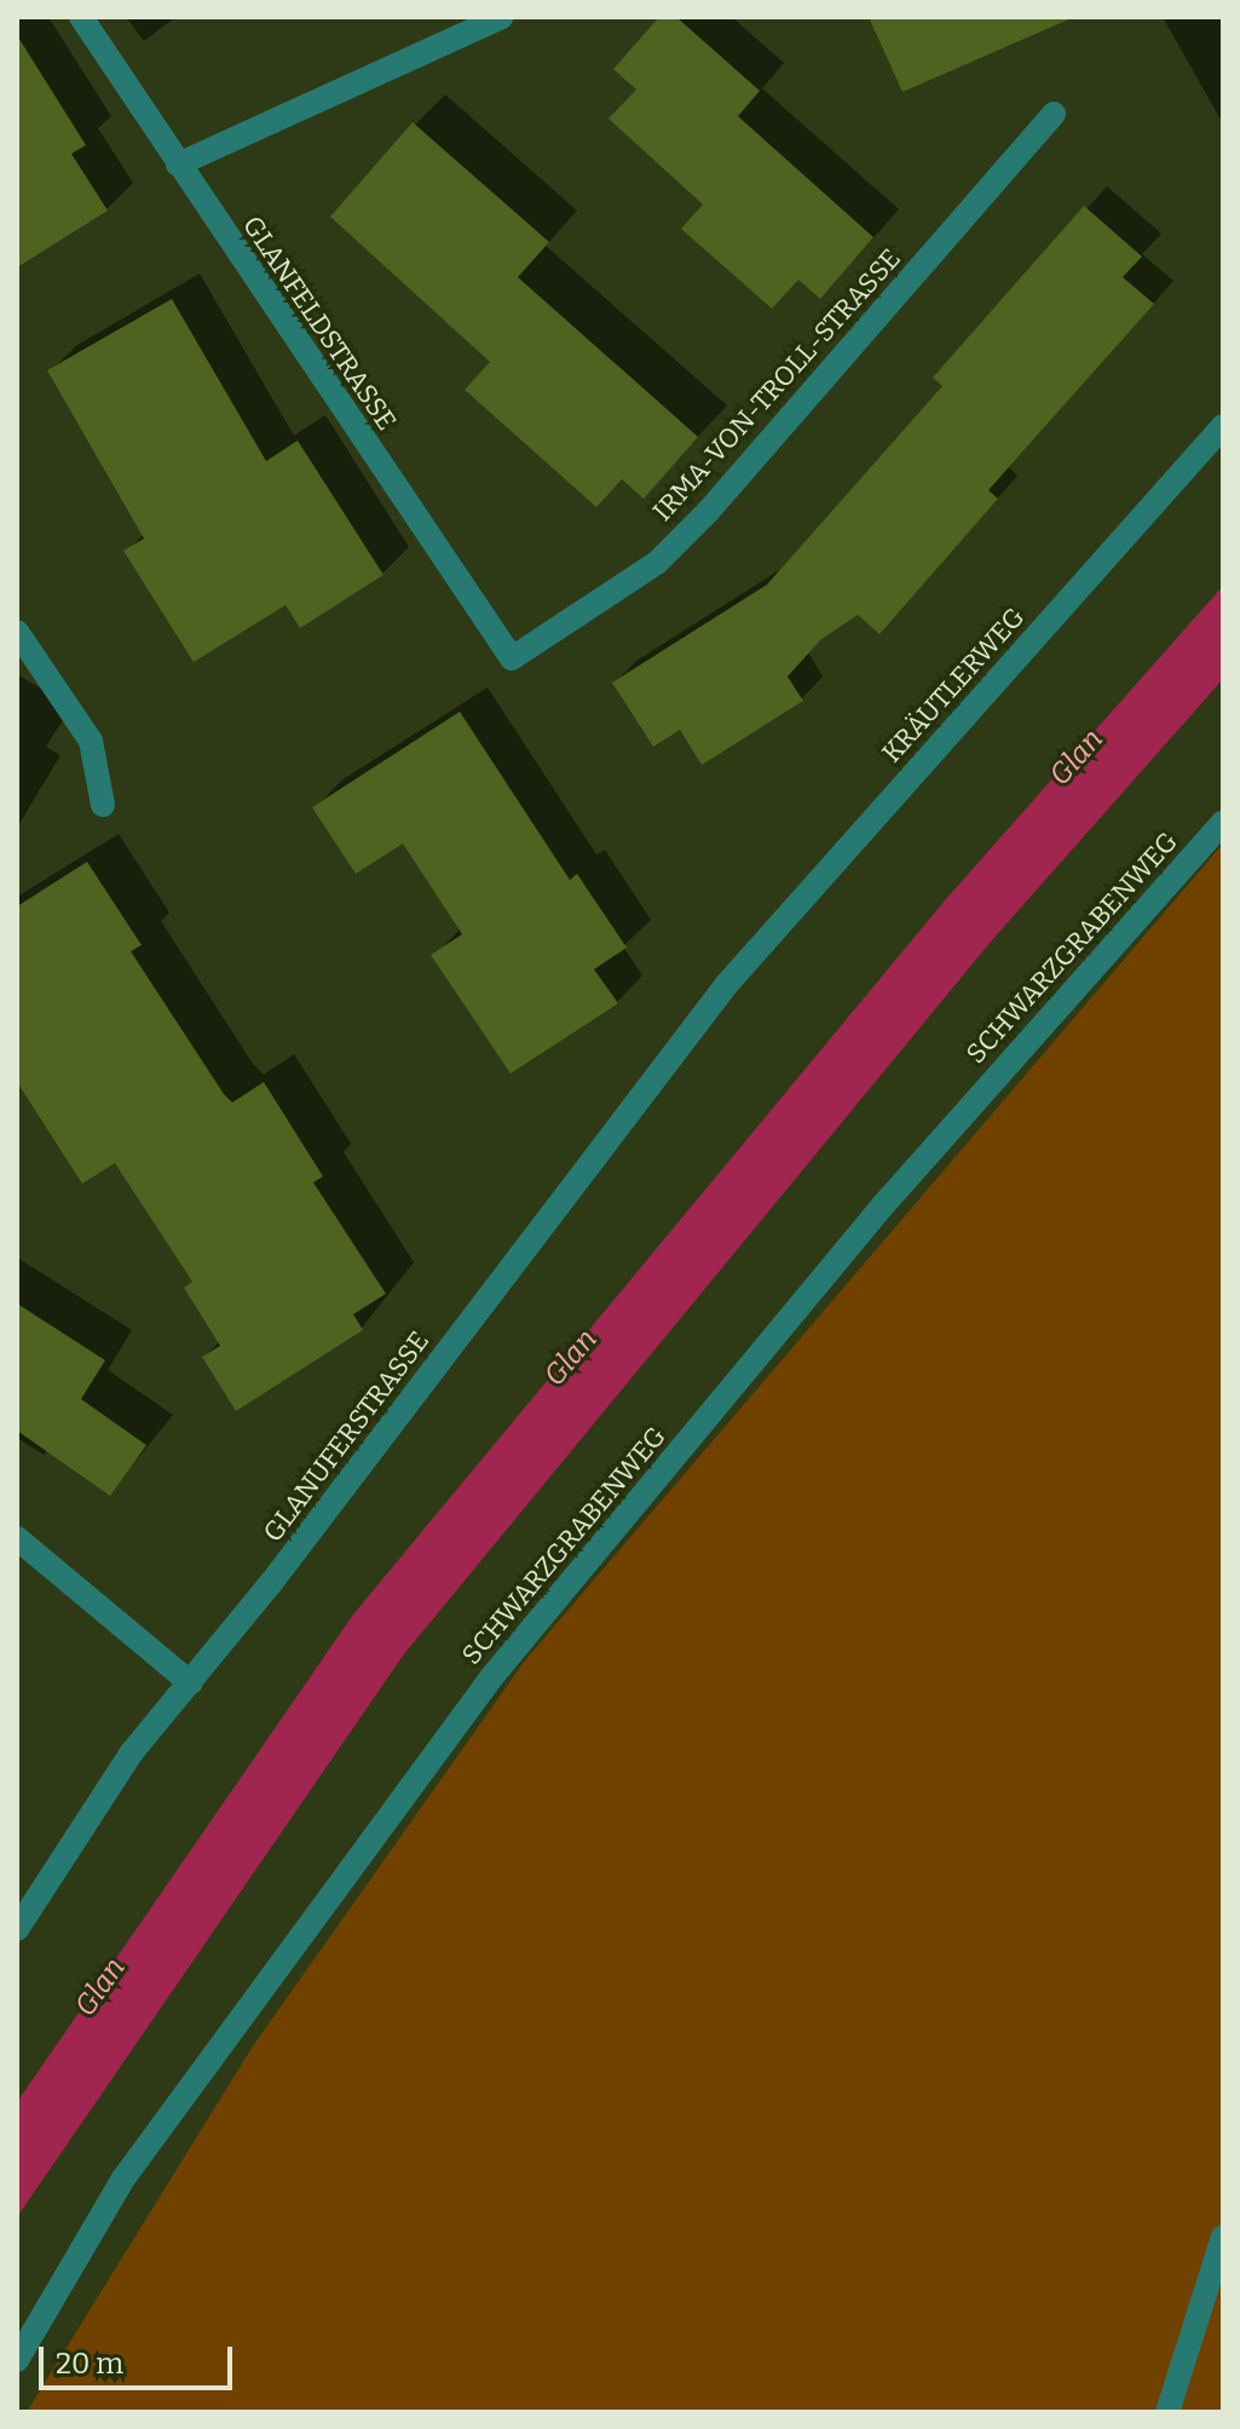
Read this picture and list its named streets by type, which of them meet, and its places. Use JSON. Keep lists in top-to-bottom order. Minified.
{"streets":{"street":["GLANFELDSTRASSE","IRMA-VON-TROLL-STRASSE","KRÄUTLERWEG","SCHWARZGRABENWEG","GLANUFERSTRASSE"]},"crossings":[["GLANFELDSTRASSE","IRMA-VON-TROLL-STRASSE"],["KRÄUTLERWEG","GLANUFERSTRASSE"]],"water":["Glan"],"scale_bar":"20 m"}
